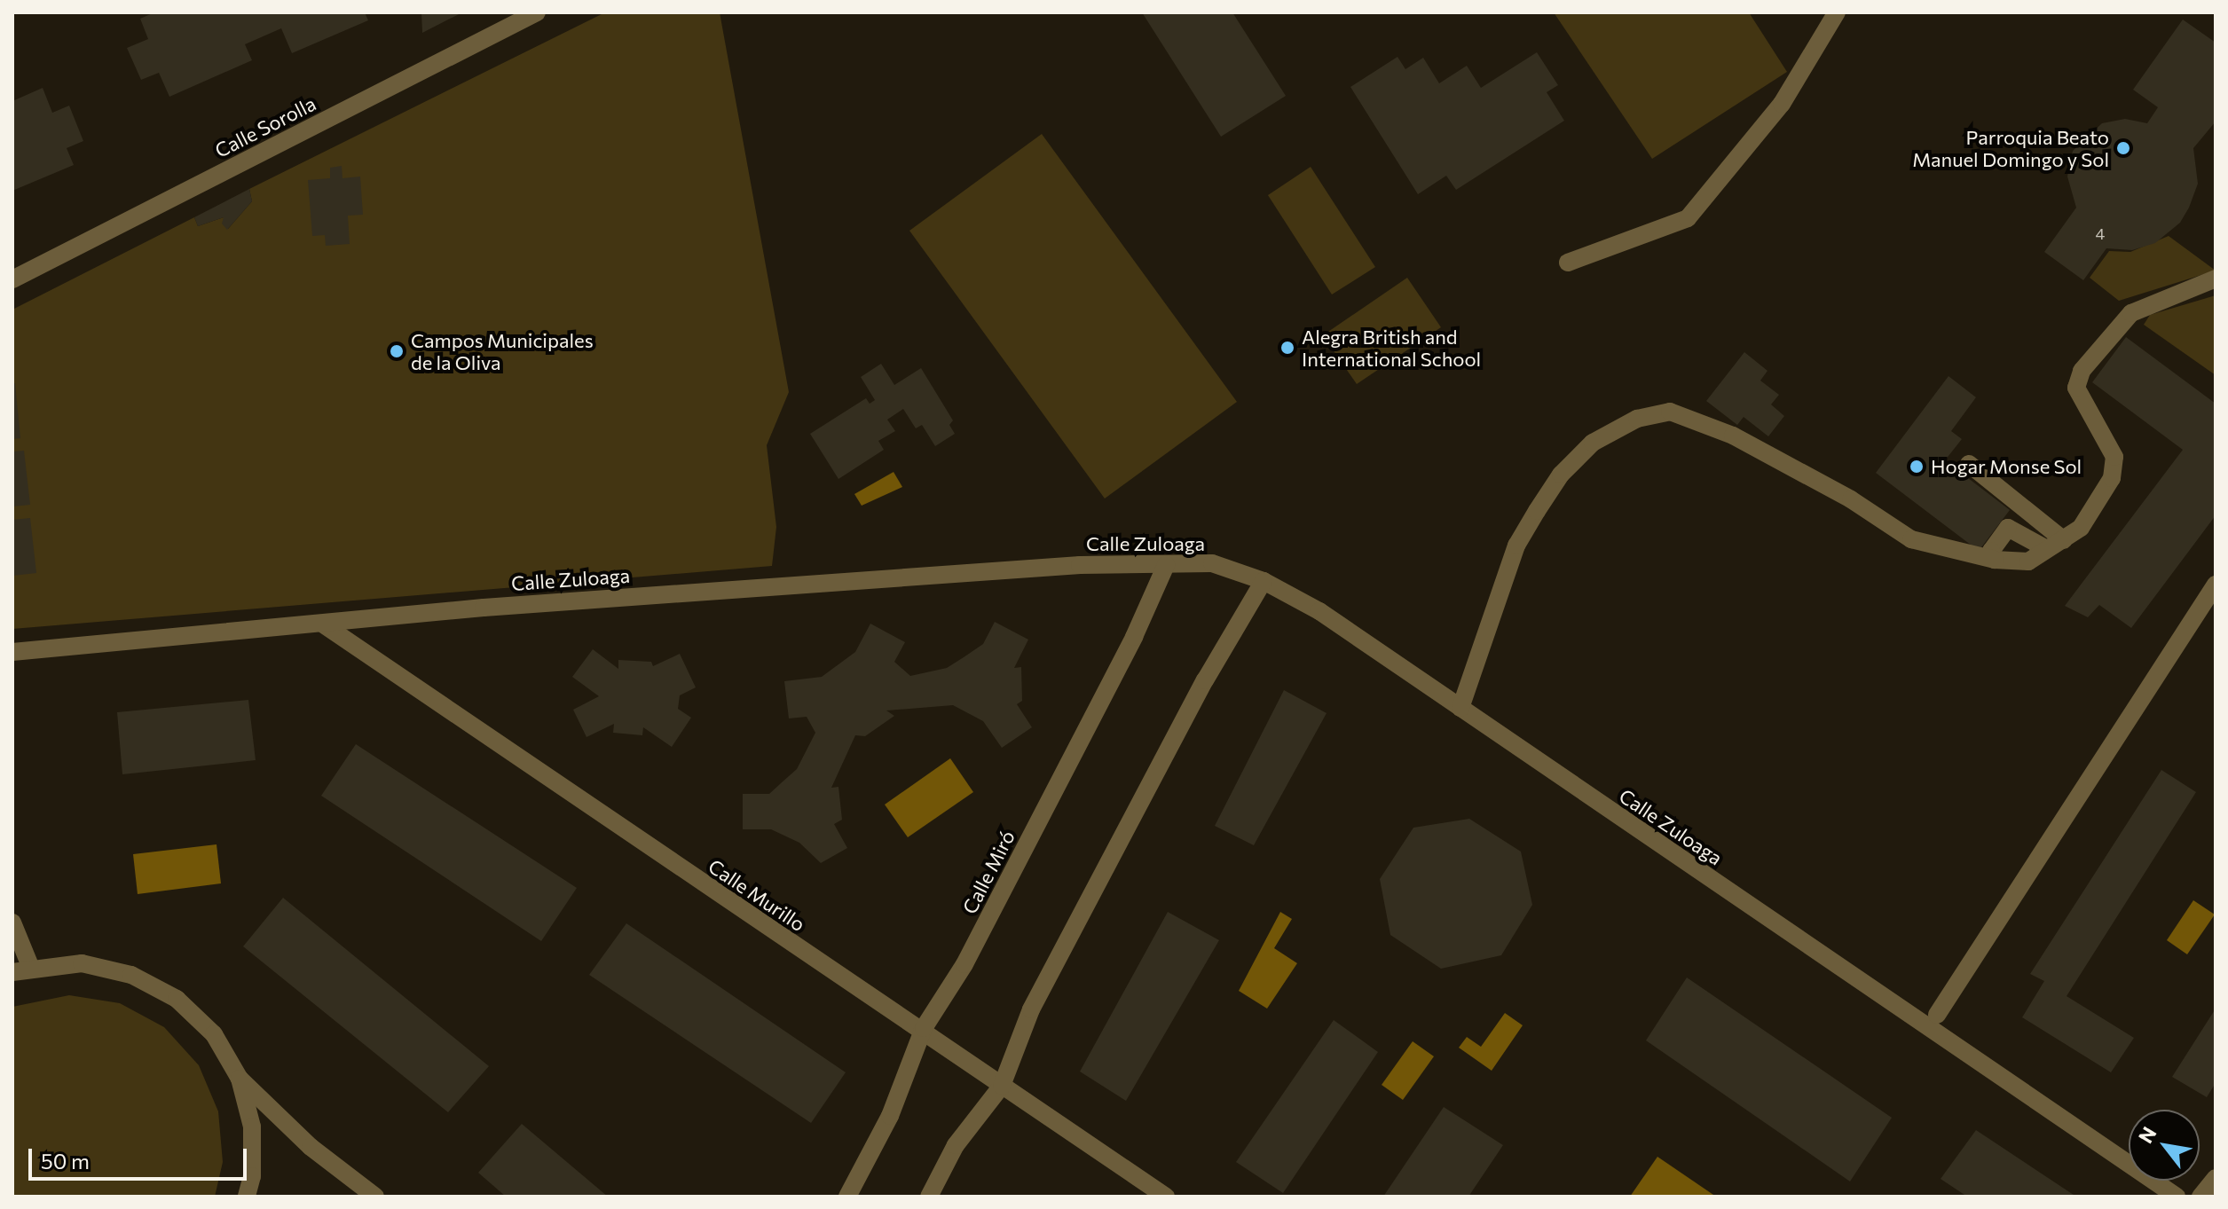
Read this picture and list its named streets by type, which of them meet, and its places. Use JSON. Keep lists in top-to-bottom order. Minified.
{"streets":{"street":["Calle Sorolla","Calle Zuloaga","Calle Miró","Calle Murillo"]},"crossings":[["Calle Zuloaga","Calle Miró"],["Calle Zuloaga","Calle Murillo"],["Calle Miró","Calle Murillo"]],"places":["Parroquia Beato Manuel Domingo y Sol","Alegra British and International School","Campos Municipales de la Oliva","Hogar Monse Sol"],"house_numbers":["4"],"scale_bar":"50 m","north":"top left"}
